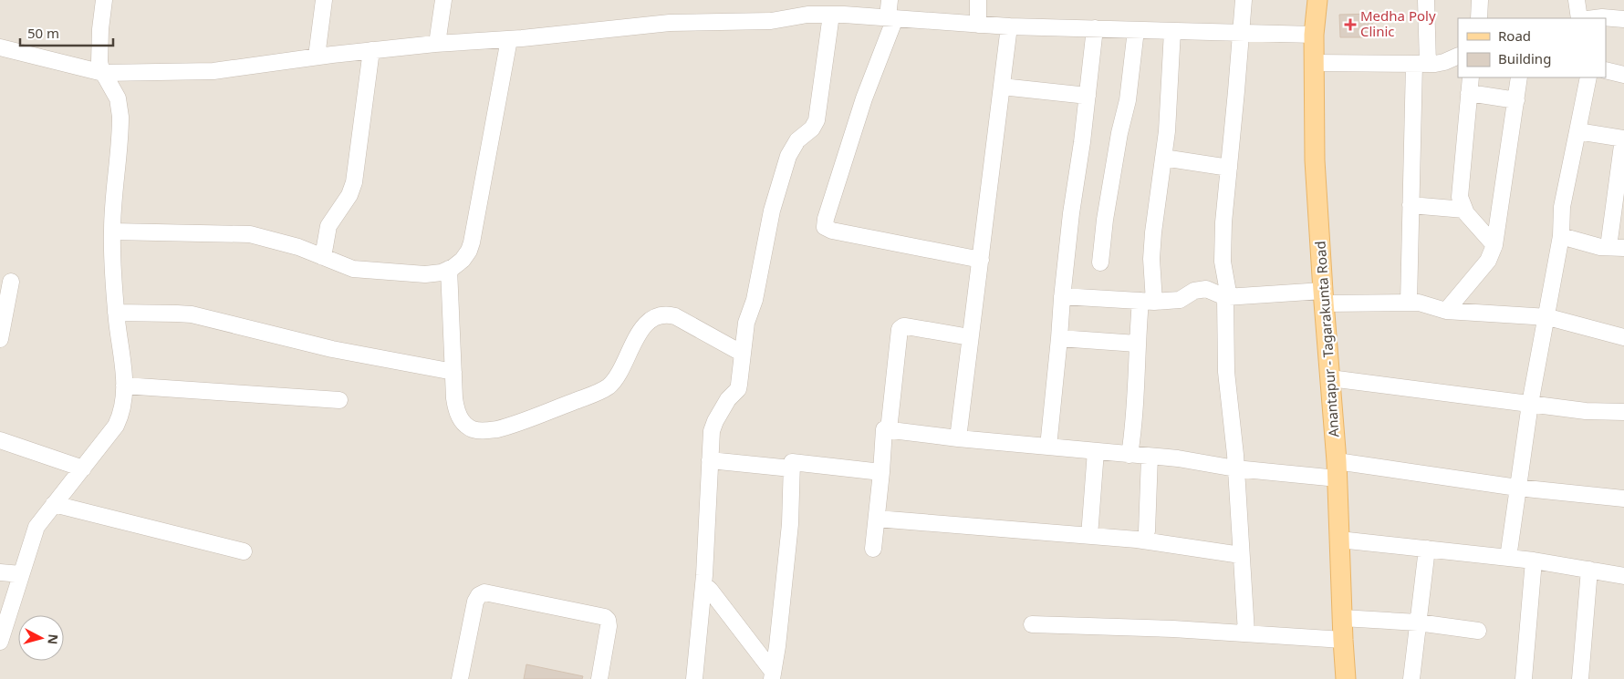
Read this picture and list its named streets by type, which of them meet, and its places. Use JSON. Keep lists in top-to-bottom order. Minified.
{"streets":{"main road":["Anantapur - Tagarakunta Road"]},"places":{"health":["Medha Poly Clinic"]},"legend":["Road","Building"],"scale_bar":"50 m","north":"right"}
